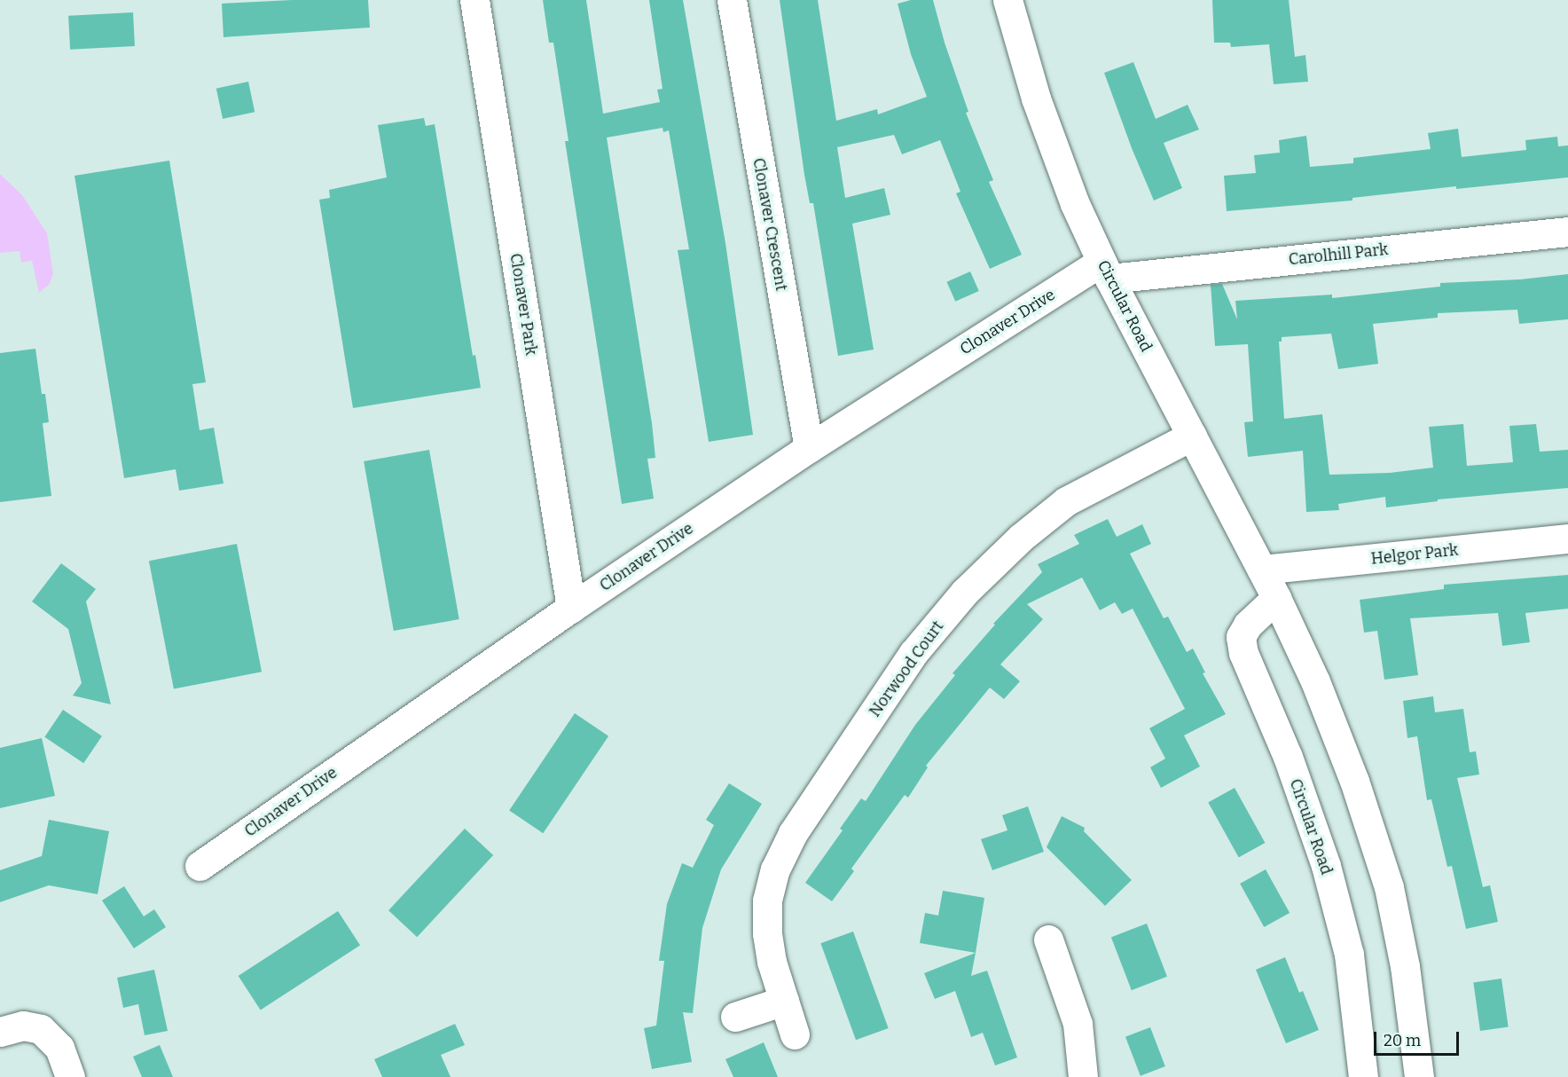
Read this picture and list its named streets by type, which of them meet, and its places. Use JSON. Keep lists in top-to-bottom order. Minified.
{"streets":{"street":["Clonaver Crescent","Carolhill Park","Clonaver Park","Circular Road","Clonaver Drive","Helgor Park","Norwood Court"]},"crossings":[["Clonaver Crescent","Clonaver Drive"],["Carolhill Park","Circular Road"],["Carolhill Park","Clonaver Drive"],["Clonaver Park","Clonaver Drive"],["Circular Road","Clonaver Drive"],["Circular Road","Helgor Park"],["Circular Road","Norwood Court"]],"scale_bar":"20 m"}
